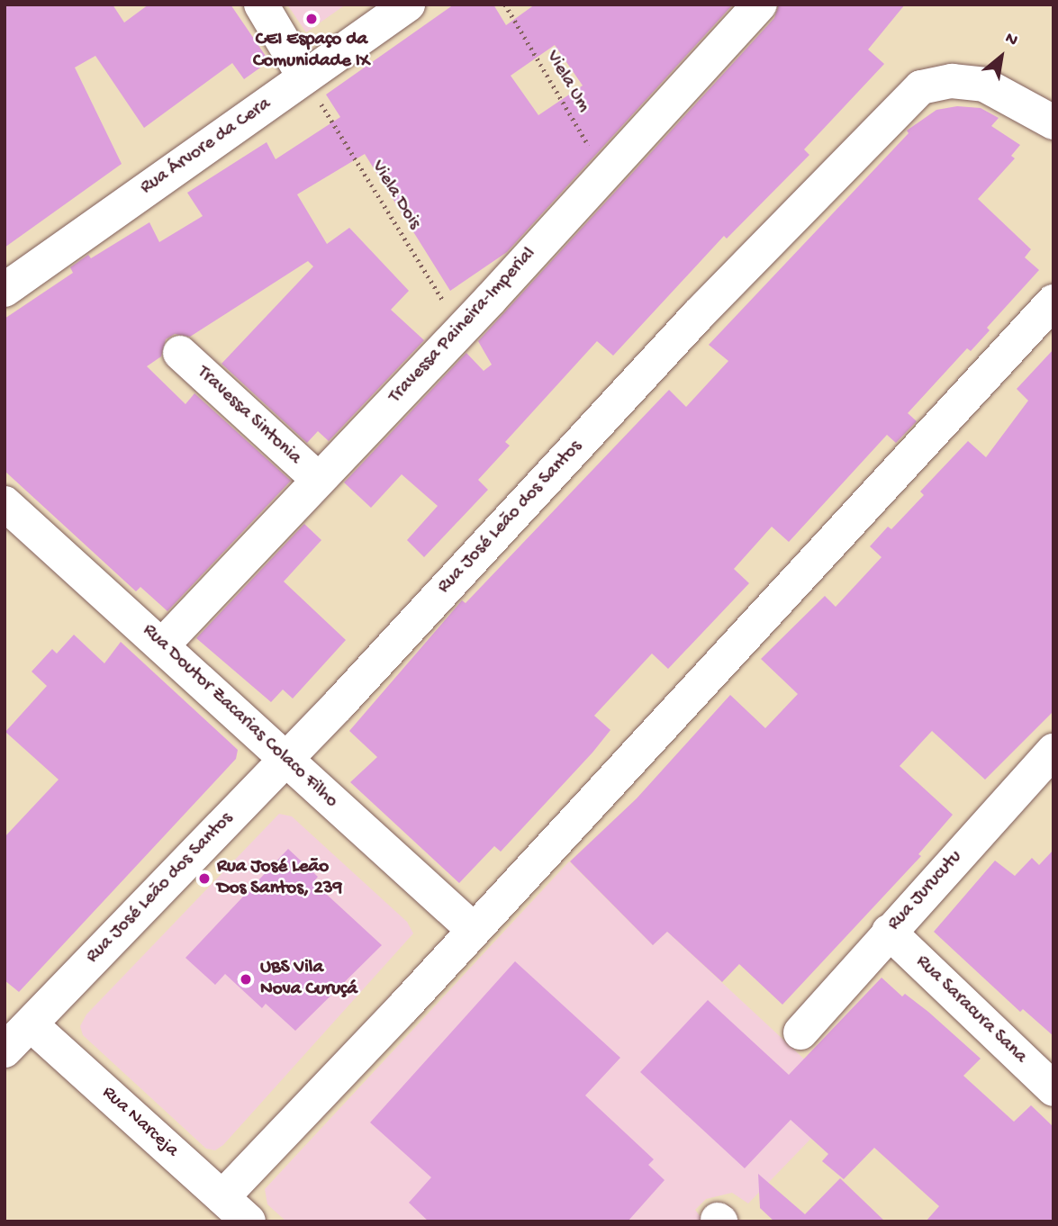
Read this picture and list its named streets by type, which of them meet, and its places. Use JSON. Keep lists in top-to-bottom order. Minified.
{"streets":{"street":["Rua Árvore da Cera","Travessa Paineira-Imperial","Travessa Sintonia","Rua José Leão dos Santos","Rua Doutor Zacarias Colaco Filho","Rua Jurucutu","Rua Saracura Sana","Rua Narceja"],"path":["Viela Um","Viela Dois"]},"crossings":[["Viela Um","Travessa Paineira-Imperial"],["Rua Árvore da Cera","Viela Dois"],["Viela Dois","Travessa Paineira-Imperial"],["Travessa Paineira-Imperial","Travessa Sintonia"],["Travessa Paineira-Imperial","Rua Doutor Zacarias Colaco Filho"],["Rua José Leão dos Santos","Rua Doutor Zacarias Colaco Filho"],["Rua José Leão dos Santos","Rua Narceja"],["Rua Jurucutu","Rua Saracura Sana"]],"places":["CEI Espaço da Comunidade IX","Rua José Leão Dos Santos, 239","UBS Vila Nova Curuçá"],"north":"top right"}
